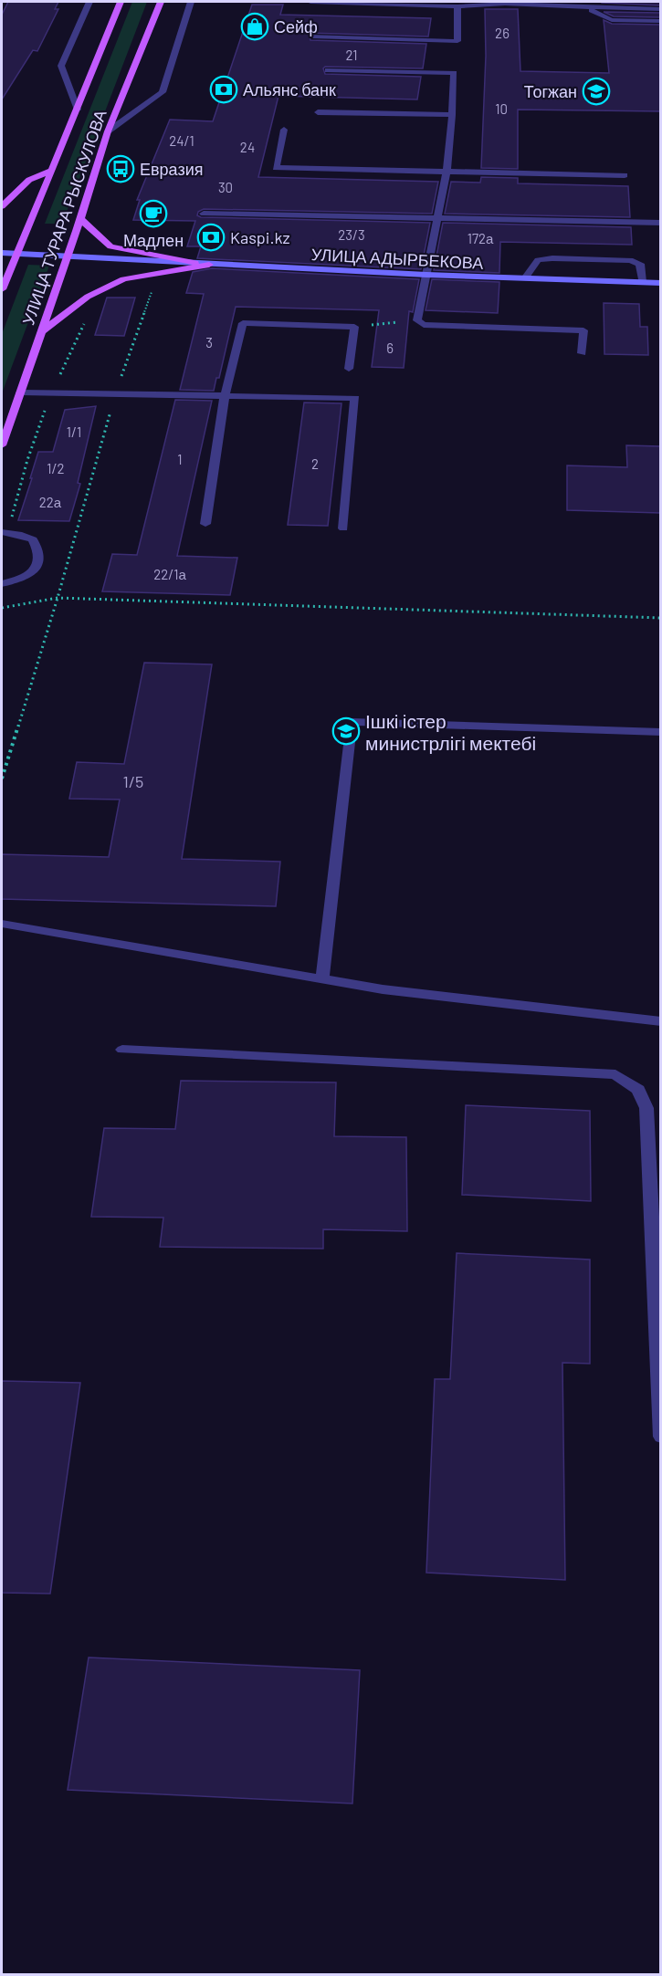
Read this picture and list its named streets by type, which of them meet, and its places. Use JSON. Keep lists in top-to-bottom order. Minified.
{"streets":{"main road":["УЛИЦА ТУРАРА РЫСКУЛОВА","УЛИЦА АДЫРБЕКОВА"]},"crossings":[["УЛИЦА ТУРАРА РЫСКУЛОВА","УЛИЦА АДЫРБЕКОВА"]],"places":{"shop":["Сейф"],"bank":["Альянс банк","Kaspi.kz"],"school or university":["Тогжан","Ішкі істер министрлігі мектебі"],"bus stop":["Евразия"],"cafe":["Мадлен"]},"house_numbers":["26","21","10","24/1","24","30","23/3","172а","3","6","1/1","1","2","1/2","22а","22/1а","1/5"]}
